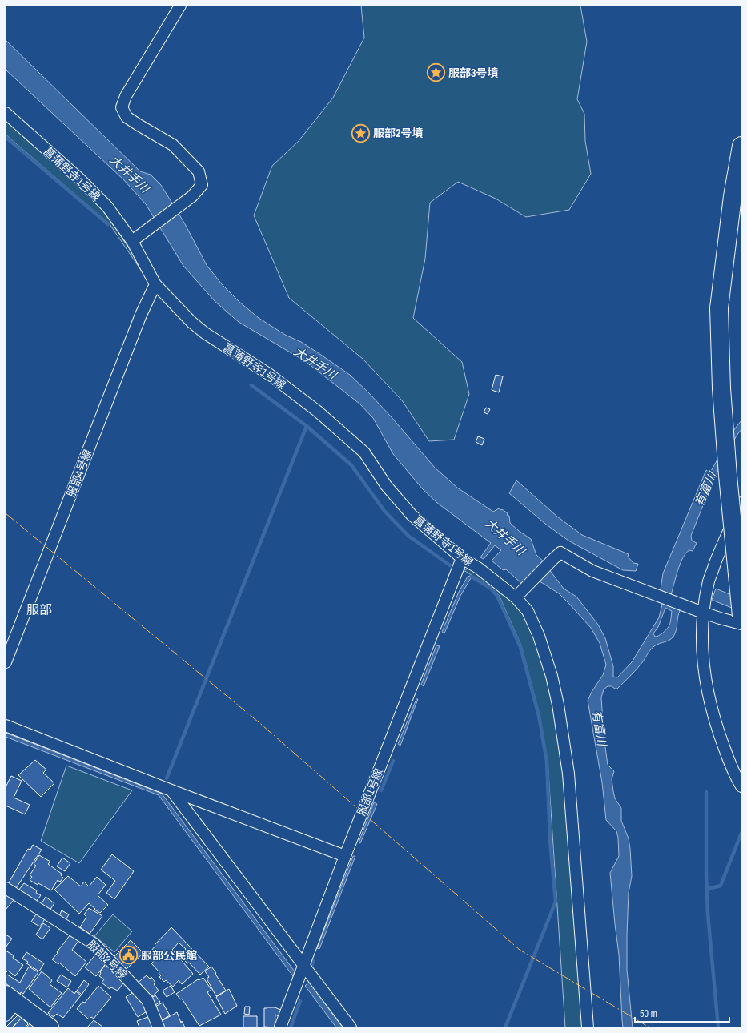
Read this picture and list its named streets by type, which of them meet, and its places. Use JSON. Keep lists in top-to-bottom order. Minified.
{"streets":{"street":["菖蒲野寺1号線","服部4号線","服部1号線","服部2号線"]},"crossings":[["菖蒲野寺1号線","服部4号線"],["菖蒲野寺1号線","服部1号線"]],"districts":["服部"],"water":["大井手川","有富川"],"places":{"place":["服部3号墳","服部2号墳"],"public building":["服部公民館"]},"scale_bar":"50 m"}
